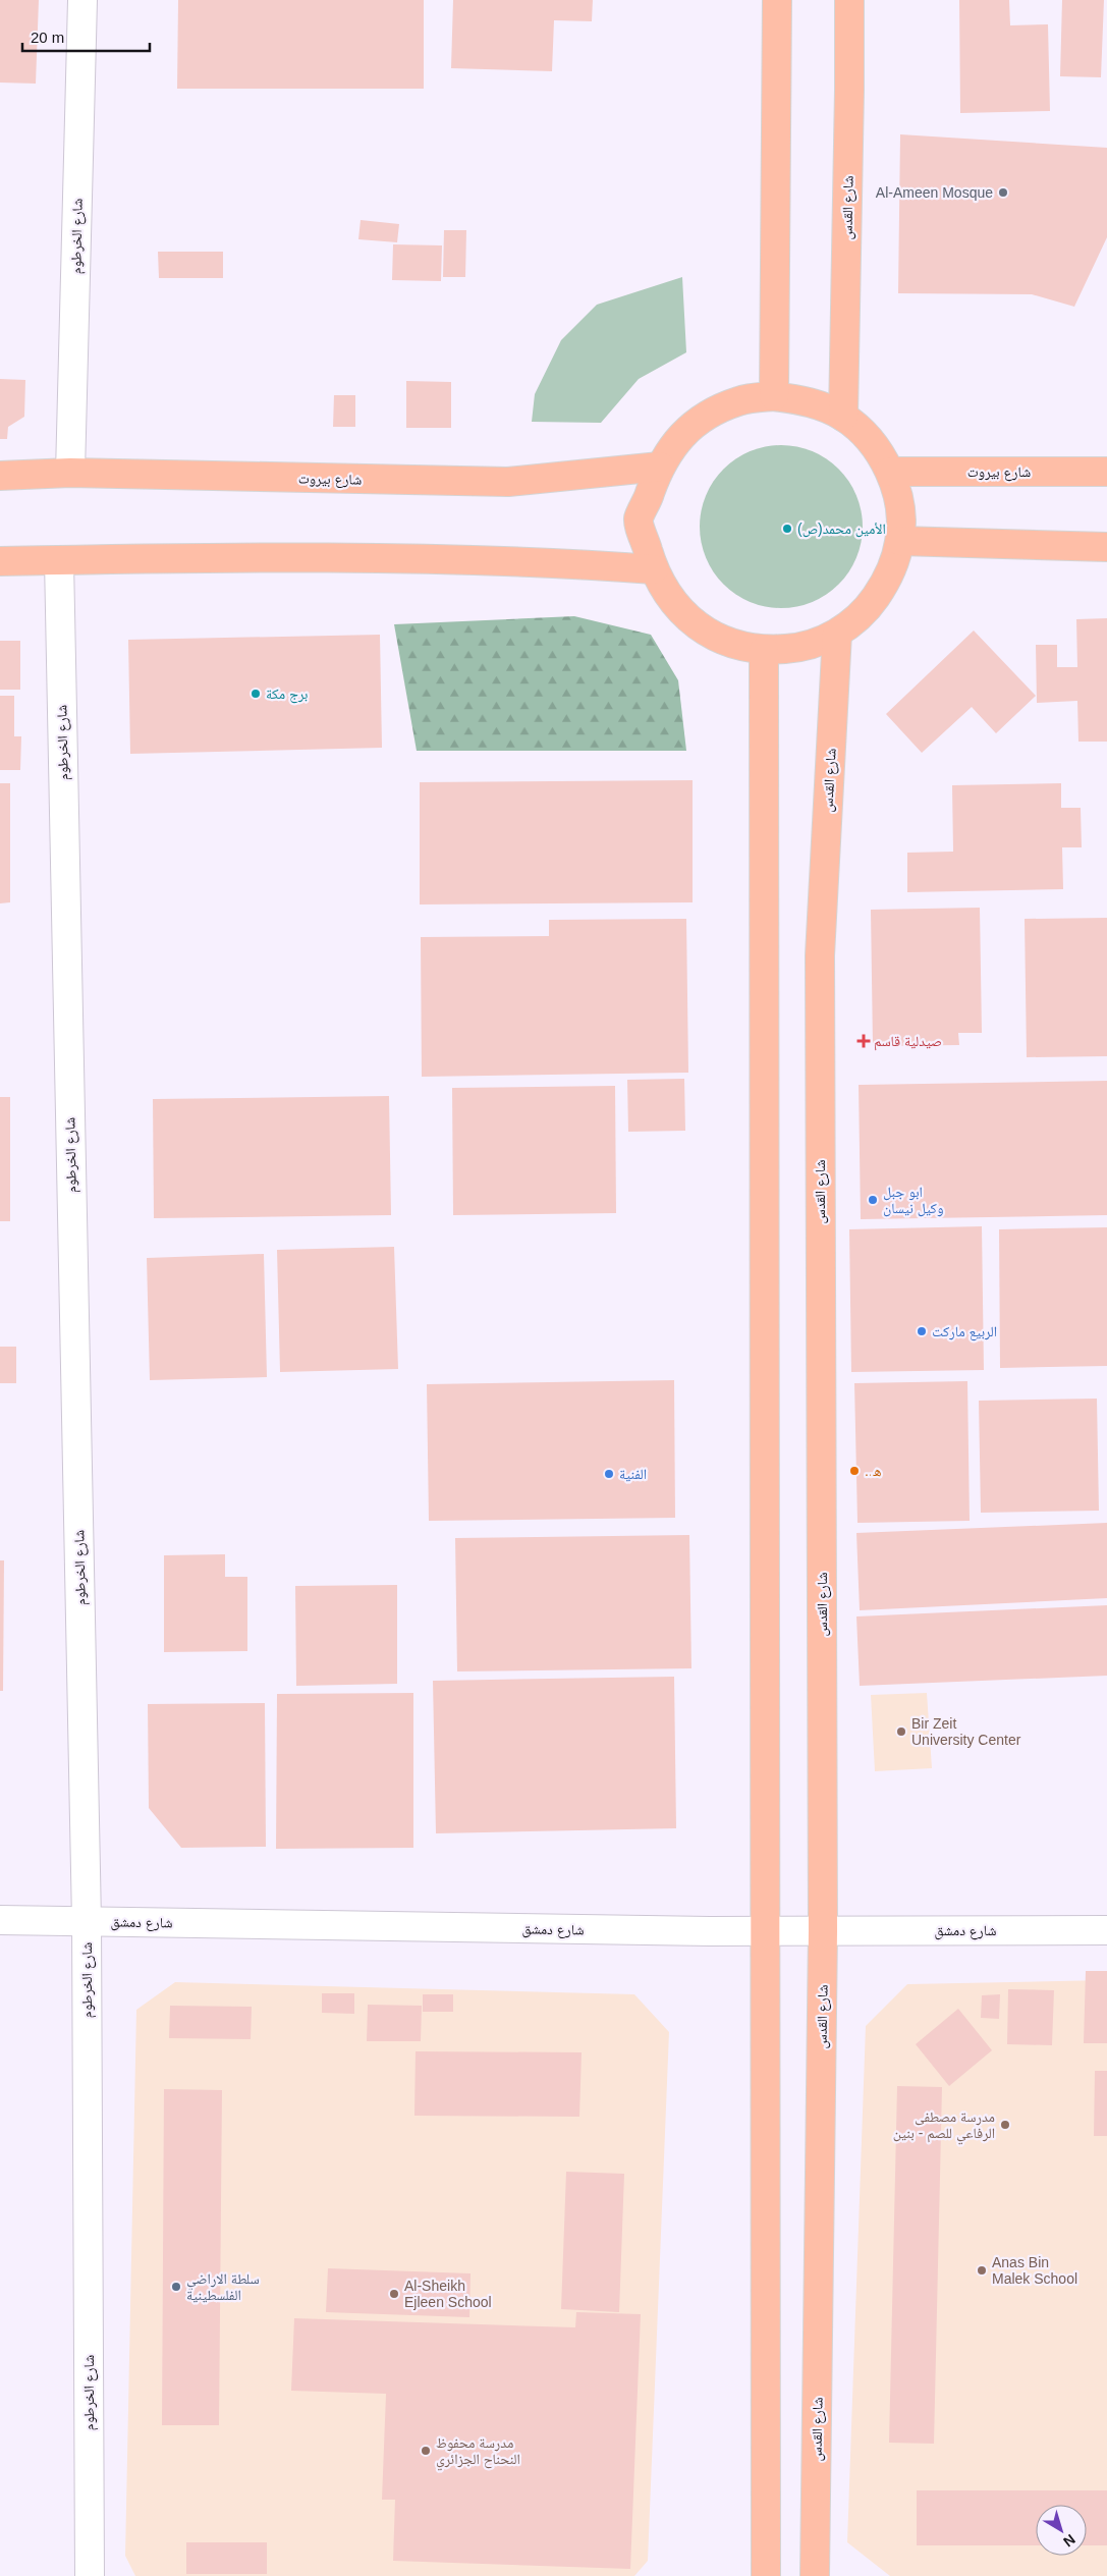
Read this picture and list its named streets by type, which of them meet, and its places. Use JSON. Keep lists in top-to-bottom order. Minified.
{"streets":{"main road":["شارع القدس","شارع بيروت"],"street":["شارع الخرطوم","شارع دمشق"]},"crossings":[["شارع القدس","شارع دمشق"],["شارع الخرطوم","شارع بيروت"],["شارع الخرطوم","شارع دمشق"]],"places":{"other":["Al-Ameen Mosque","الأمين محمد(ص)","برج مكة","ابو جبل وكيل نيسان","الربيع ماركت","..ه","الفنية","Bir Zeit University Center","مدرسة مصطفى الرفاعي للصم - بنين","Anas Bin Malek School","سلطة الاراضي الفلسطينية","Al-Sheikh Ejleen School","مدرسة محفوظ النحناح الجزائري"],"health":["صيدلية قاسم"]},"scale_bar":"20 m","north":"bottom right"}
